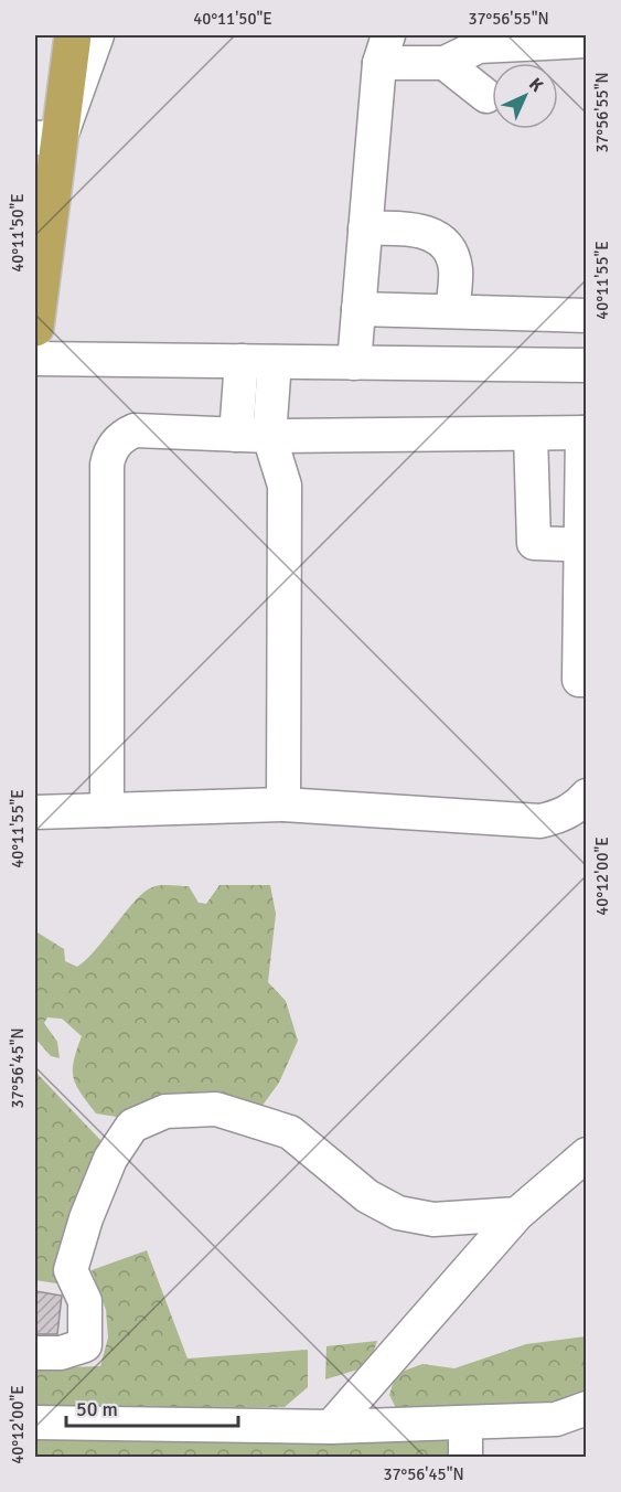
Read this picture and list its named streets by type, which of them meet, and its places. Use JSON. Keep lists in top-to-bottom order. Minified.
{"scale_bar":"50 m","north":"top right","coordinates":["40°11'50\"E","37°56'55\"N","40°11'55\"E","40°12'00\"E","37°56'45\"N"]}
